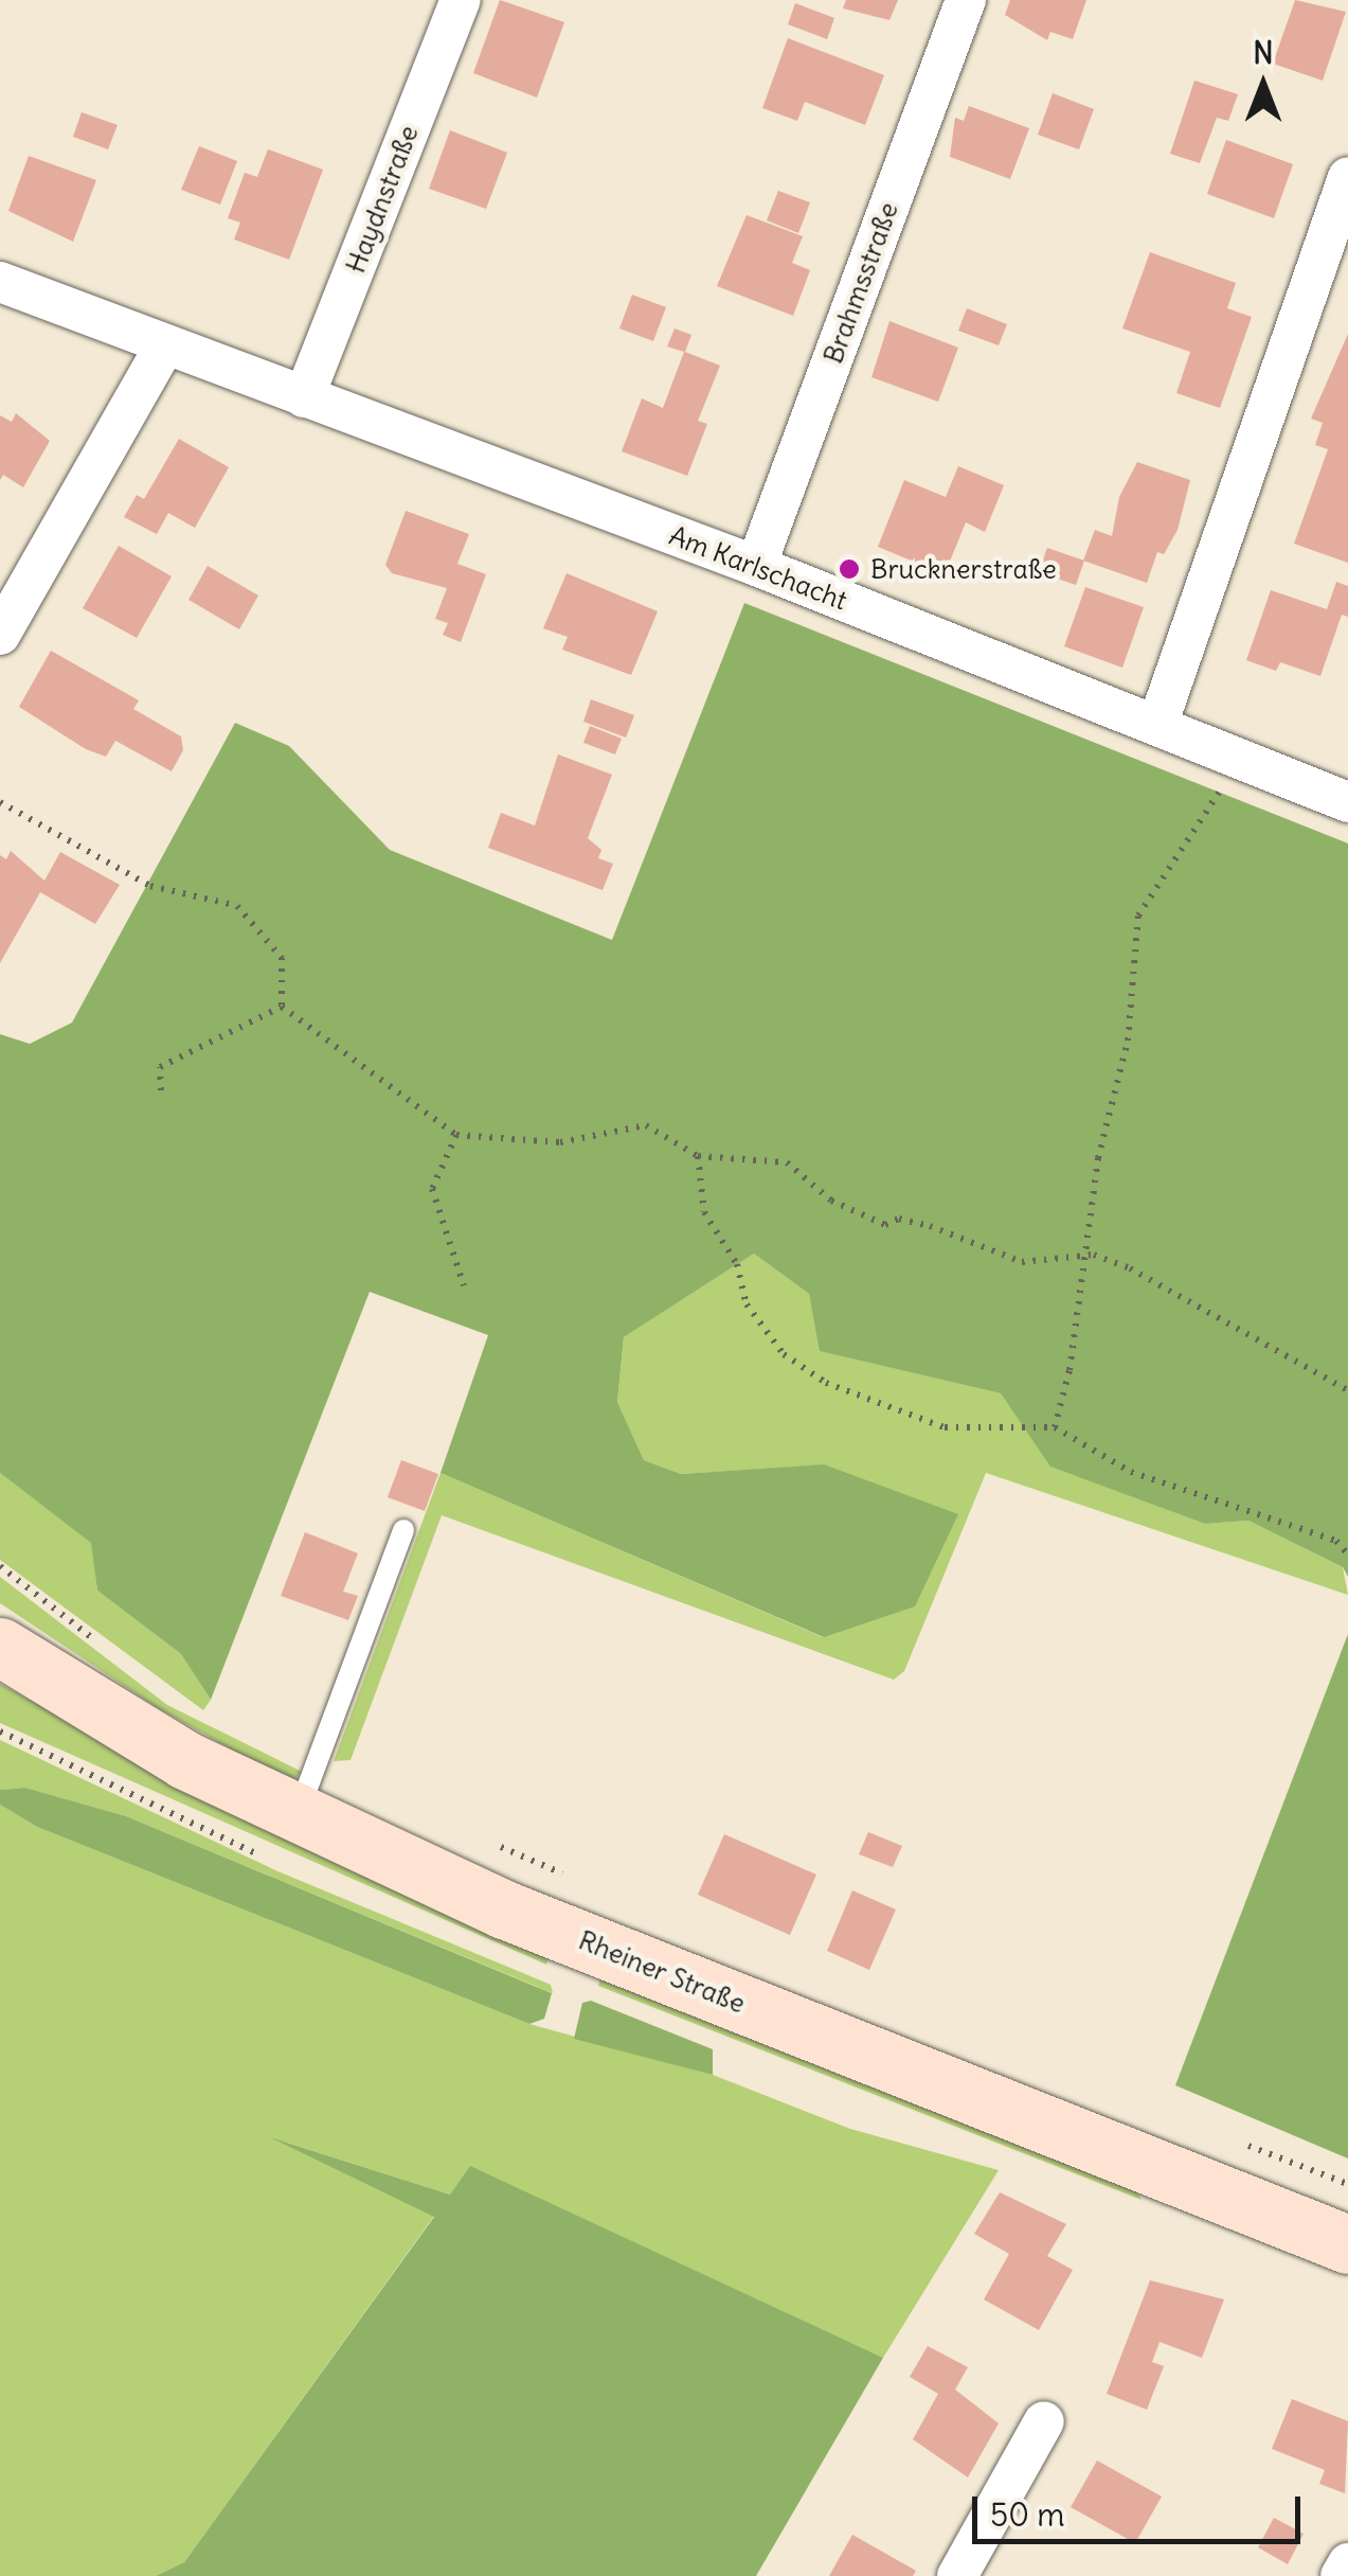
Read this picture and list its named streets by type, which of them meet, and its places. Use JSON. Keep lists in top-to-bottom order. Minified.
{"streets":{"main road":["Rheiner Straße"],"street":["Haydnstraße","Brahmsstraße","Am Karlschacht"]},"crossings":[["Haydnstraße","Am Karlschacht"],["Brahmsstraße","Am Karlschacht"]],"places":["Brucknerstraße"],"scale_bar":"50 m","north":"top"}
